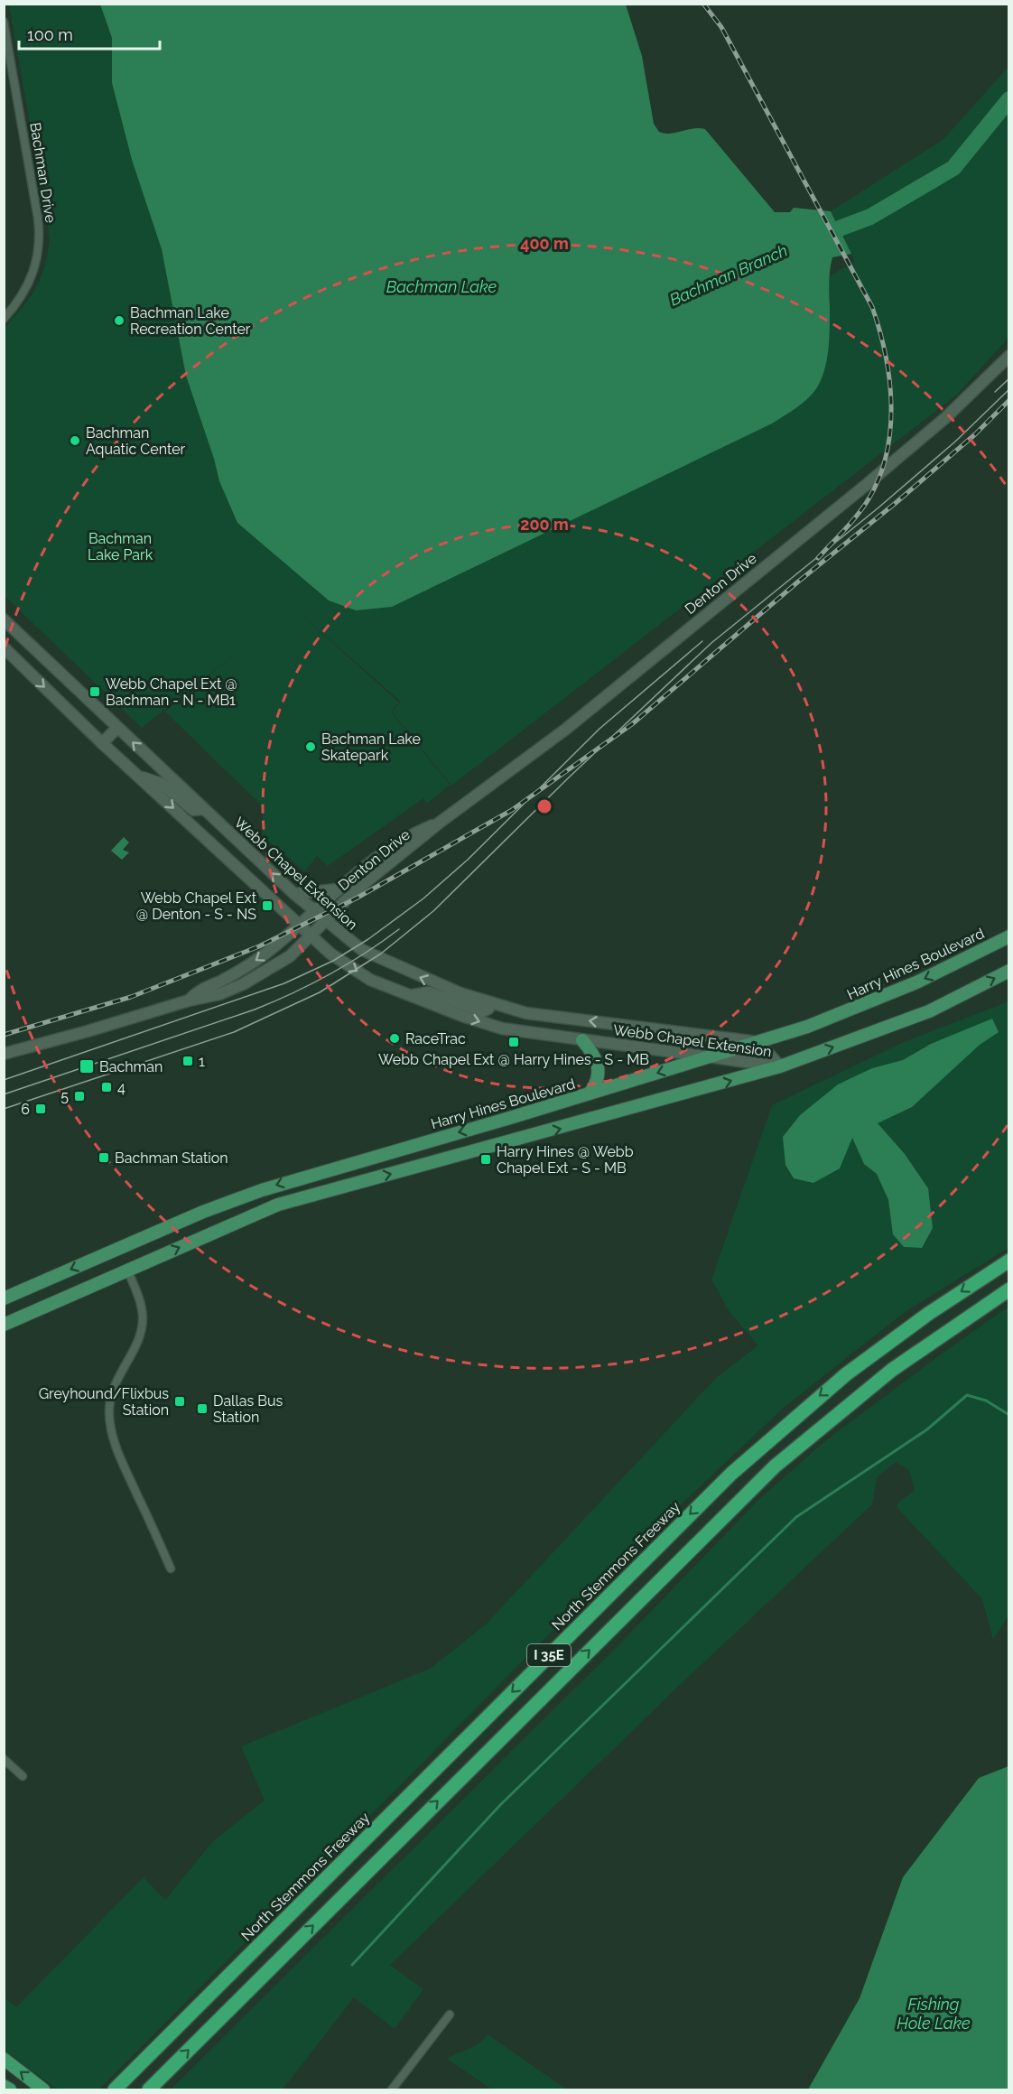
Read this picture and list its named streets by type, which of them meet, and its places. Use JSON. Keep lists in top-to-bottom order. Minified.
{"streets":{"highway":["North Stemmons Freeway","I 35E"],"main road":["Denton Drive","Webb Chapel Extension","Harry Hines Boulevard"],"street":["Bachman Drive"]},"crossings":[["Denton Drive","Webb Chapel Extension"],["Webb Chapel Extension","Harry Hines Boulevard"]],"water":["Bachman Branch","Bachman Lake","Fishing Hole Lake"],"parks":["Bachman Lake Park"],"places":{"other":["Bachman Lake Recreation Center","Bachman Aquatic Center","Bachman Lake Skatepark","RaceTrac"],"transit":["Webb Chapel Ext @ Bachman - N - MB1","Webb Chapel Ext @ Denton - S - NS","Webb Chapel Ext @ Harry Hines - S - MB","1","Bachman","4","5","6","Bachman Station","Harry Hines @ Webb Chapel Ext - S - MB","Greyhound/Flixbus Station","Dallas Bus Station"]},"scale_bar":"100 m","rings":["400 m","200 m"]}
